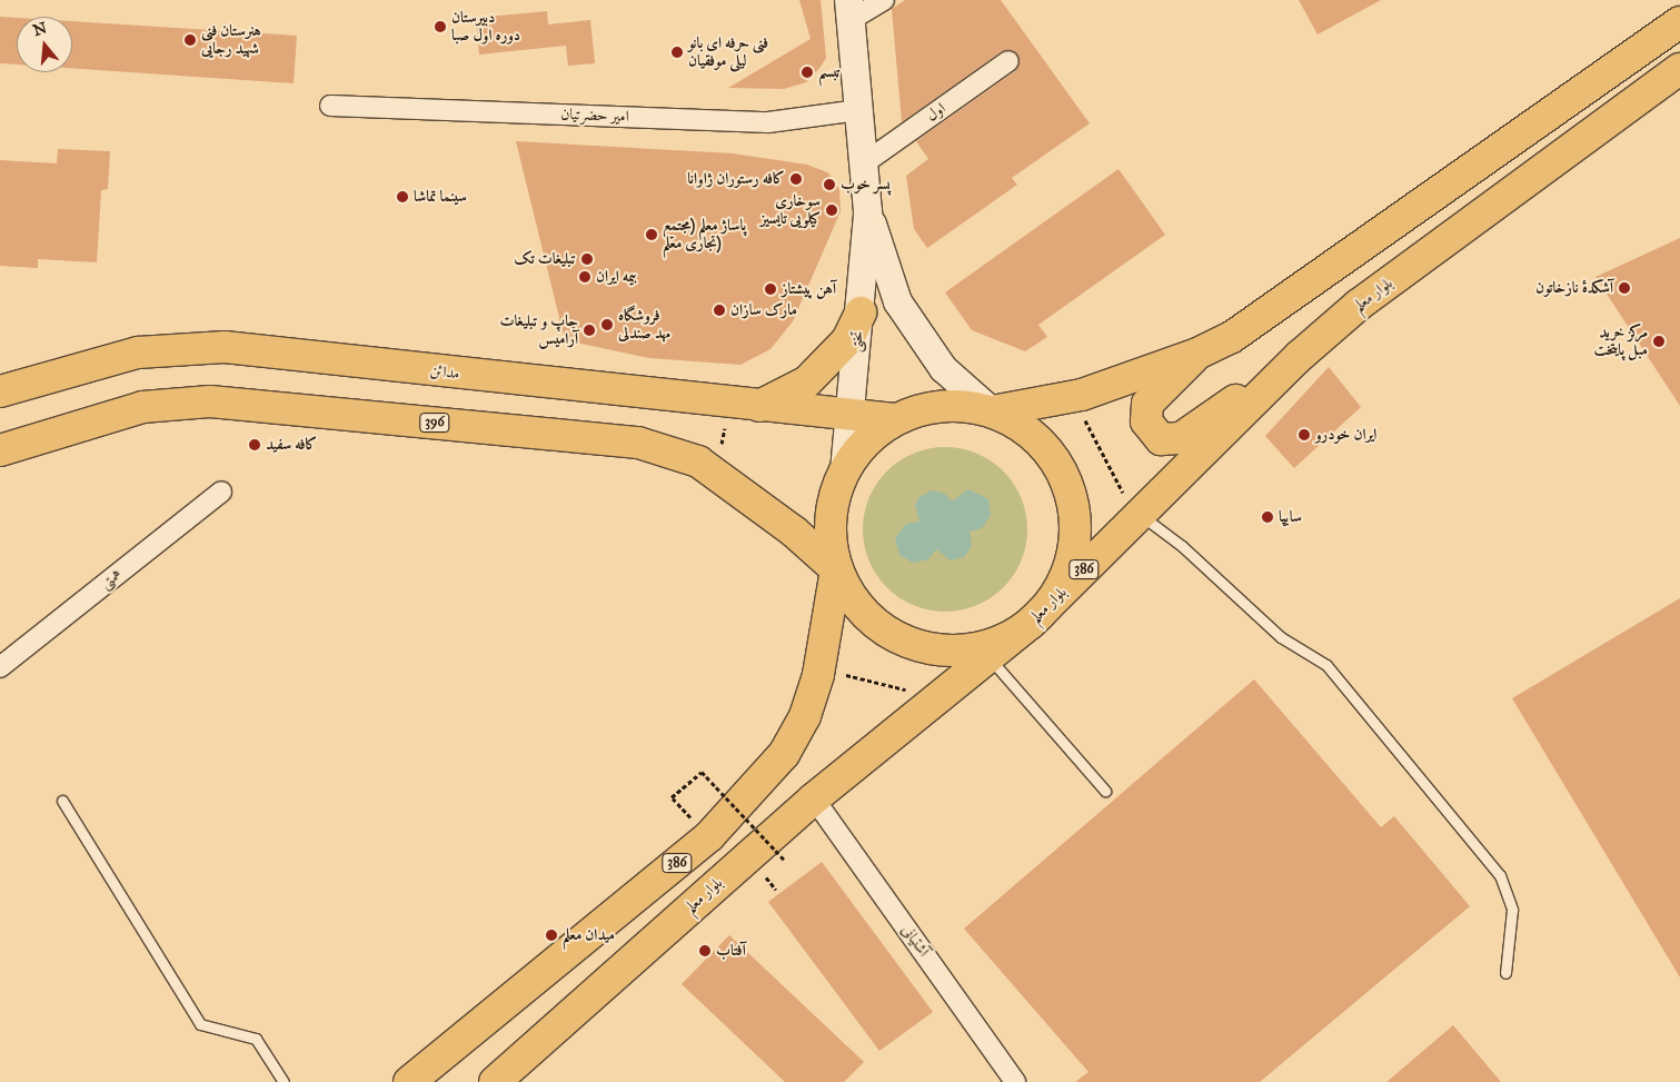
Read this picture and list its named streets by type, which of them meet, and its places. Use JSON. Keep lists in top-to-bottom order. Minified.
{"streets":{"main road":["بلوار معلم","تختی","مدائن","396","386"],"street":["اول","امیر حضرتیان","همتی","آشتیانی"]},"crossings":[["اول","تختی"],["امیر حضرتیان","تختی"],["بلوار معلم","آشتیانی"],["تختی","مدائن"],["396","386"]],"places":["دبیرستان دوره اول صبا","هنرستان فنی شهید رجایی","فنی حرفه ای بانو لیلی موفقیان","تبسم","کافه رستوران ژاوانا","پسر خوب","سینما تماشا","سوخاری کیلویی تایسیز","پاساژ معلم (مجتمع تجاری معلم)","تبلیغات تک","بیمه ایران","آشکدهٔ نازخاتون","آهن پیشتاز","مارک سازان","فروشگاه مهد صندلی","چاپ و تبلیغات آرامیس","مرکز خرید مبل پایتخت","ایران خودرو","کافه سفید","سایپا","میدان معلم","آفتاب"],"north":"top"}
